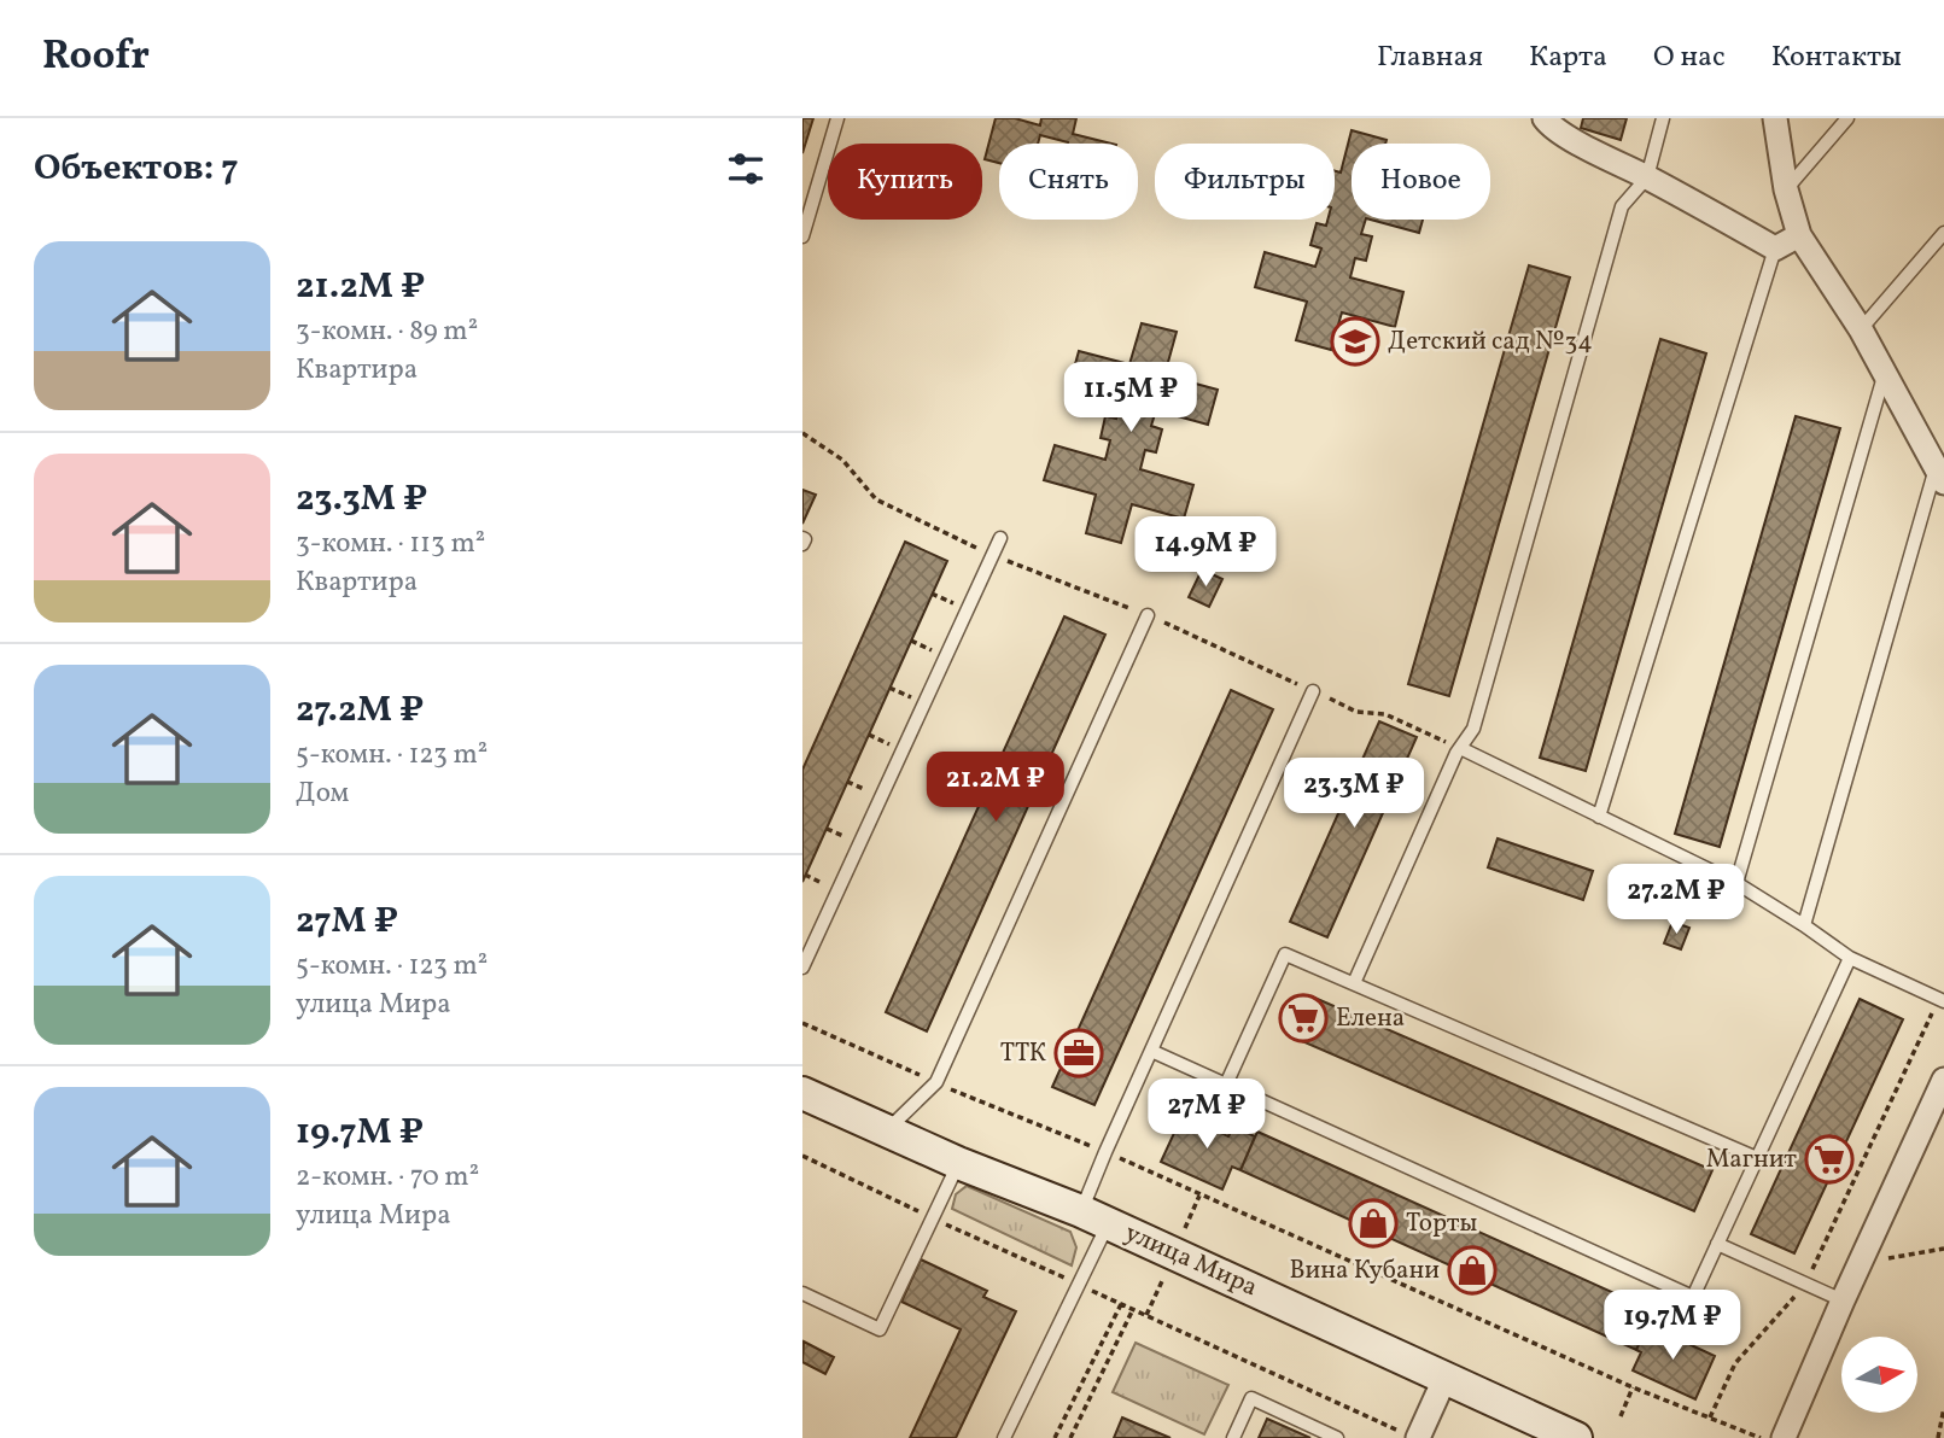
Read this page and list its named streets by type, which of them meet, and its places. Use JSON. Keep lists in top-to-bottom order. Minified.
{"streets":{"main road":["улица Мира"]},"places":{"school or university":["Детский сад №34"],"supermarket":["Елена","Магнит"],"office":["ТТК"],"shop":["Торты","Вина Кубани"]},"north":"right","page":{"header":"Roofr","nav":["Главная","Карта","О нас","Контакты"],"heading":"Объектов: 7","chip":["Купить","Снять","Фильтры","Новое"],"list":[{"name":"21.2M ₽","note":"3-комн. · 89 m² · Квартира"},{"name":"23.3M ₽","note":"3-комн. · 113 m² · Квартира"},{"name":"27.2M ₽","note":"5-комн. · 123 m² · Дом"},{"name":"27M ₽","note":"5-комн. · 123 m² · улица Мира"},{"name":"19.7M ₽","note":"2-комн. · 70 m² · улица Мира"}],"price":["11.5M ₽","14.9M ₽","21.2M ₽","23.3M ₽","27.2M ₽","27M ₽","19.7M ₽"]}}
